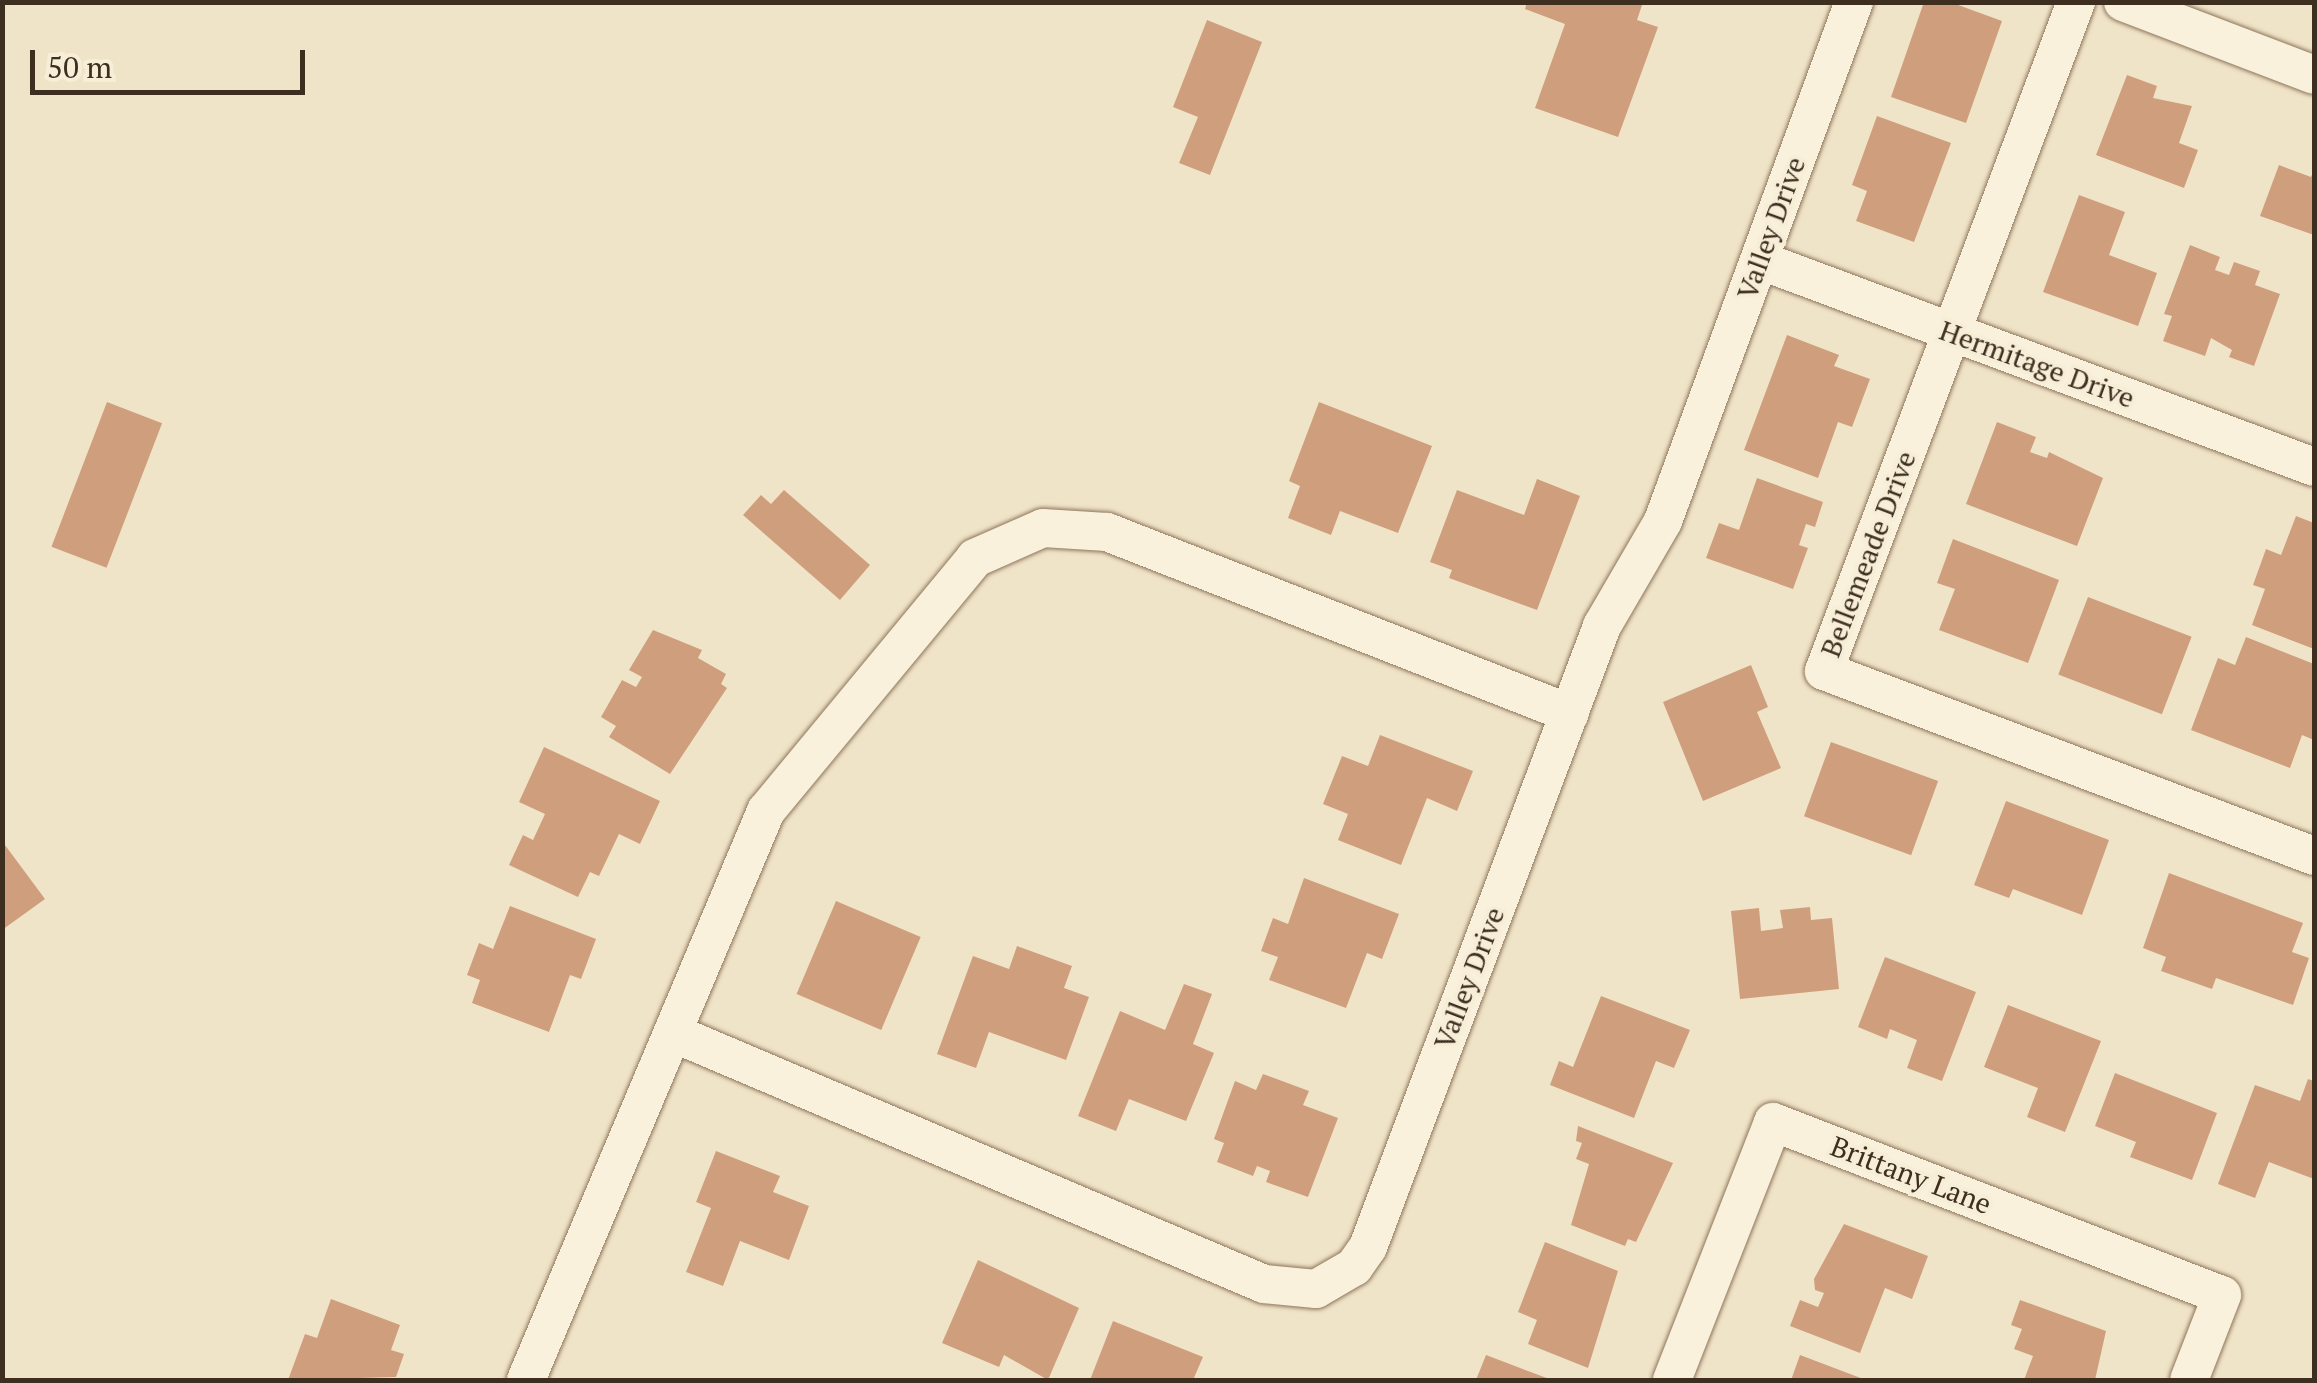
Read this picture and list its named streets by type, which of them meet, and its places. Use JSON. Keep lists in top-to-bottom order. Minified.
{"streets":{"street":["Valley Drive","Hermitage Drive","Bellemeade Drive","Brittany Lane"]},"crossings":[["Valley Drive","Hermitage Drive"],["Hermitage Drive","Bellemeade Drive"]],"scale_bar":"50 m"}
